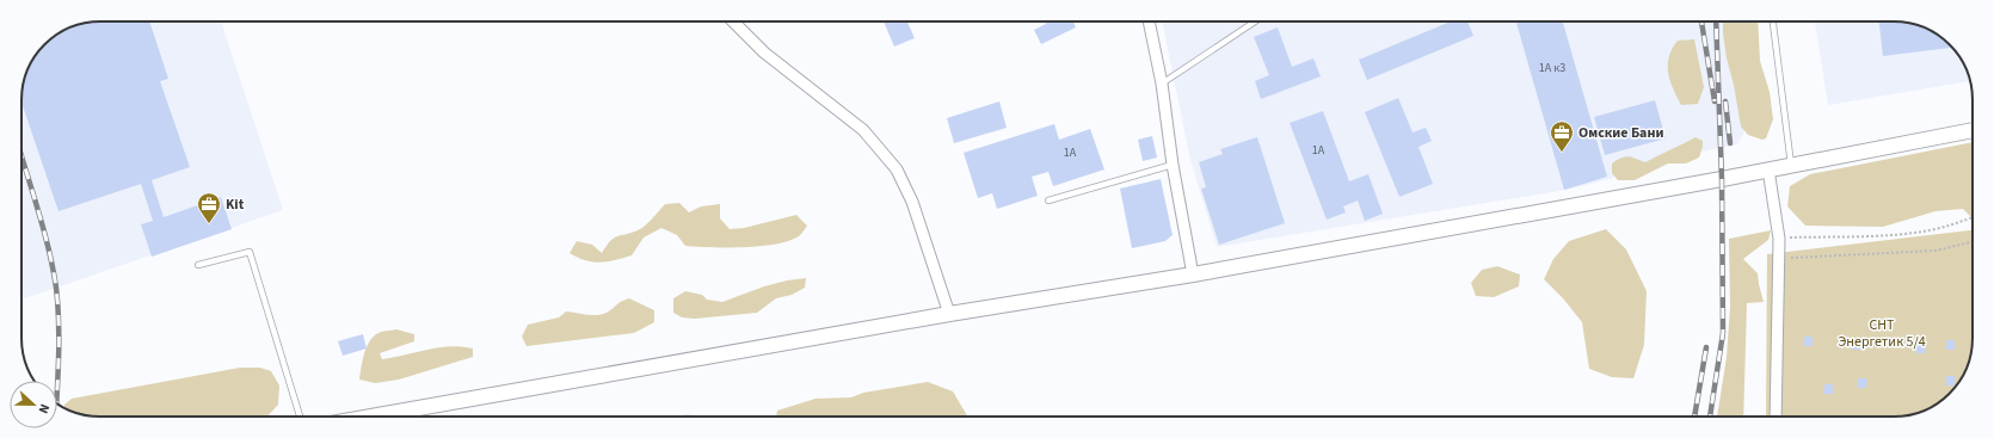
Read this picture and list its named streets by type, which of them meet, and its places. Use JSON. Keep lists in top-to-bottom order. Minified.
{"parks":["СНТ Энергетик 5/4"],"places":{"office":["Омские Бани","Kit"]},"house_numbers":["1А к3","1А","1А"],"north":"right"}
